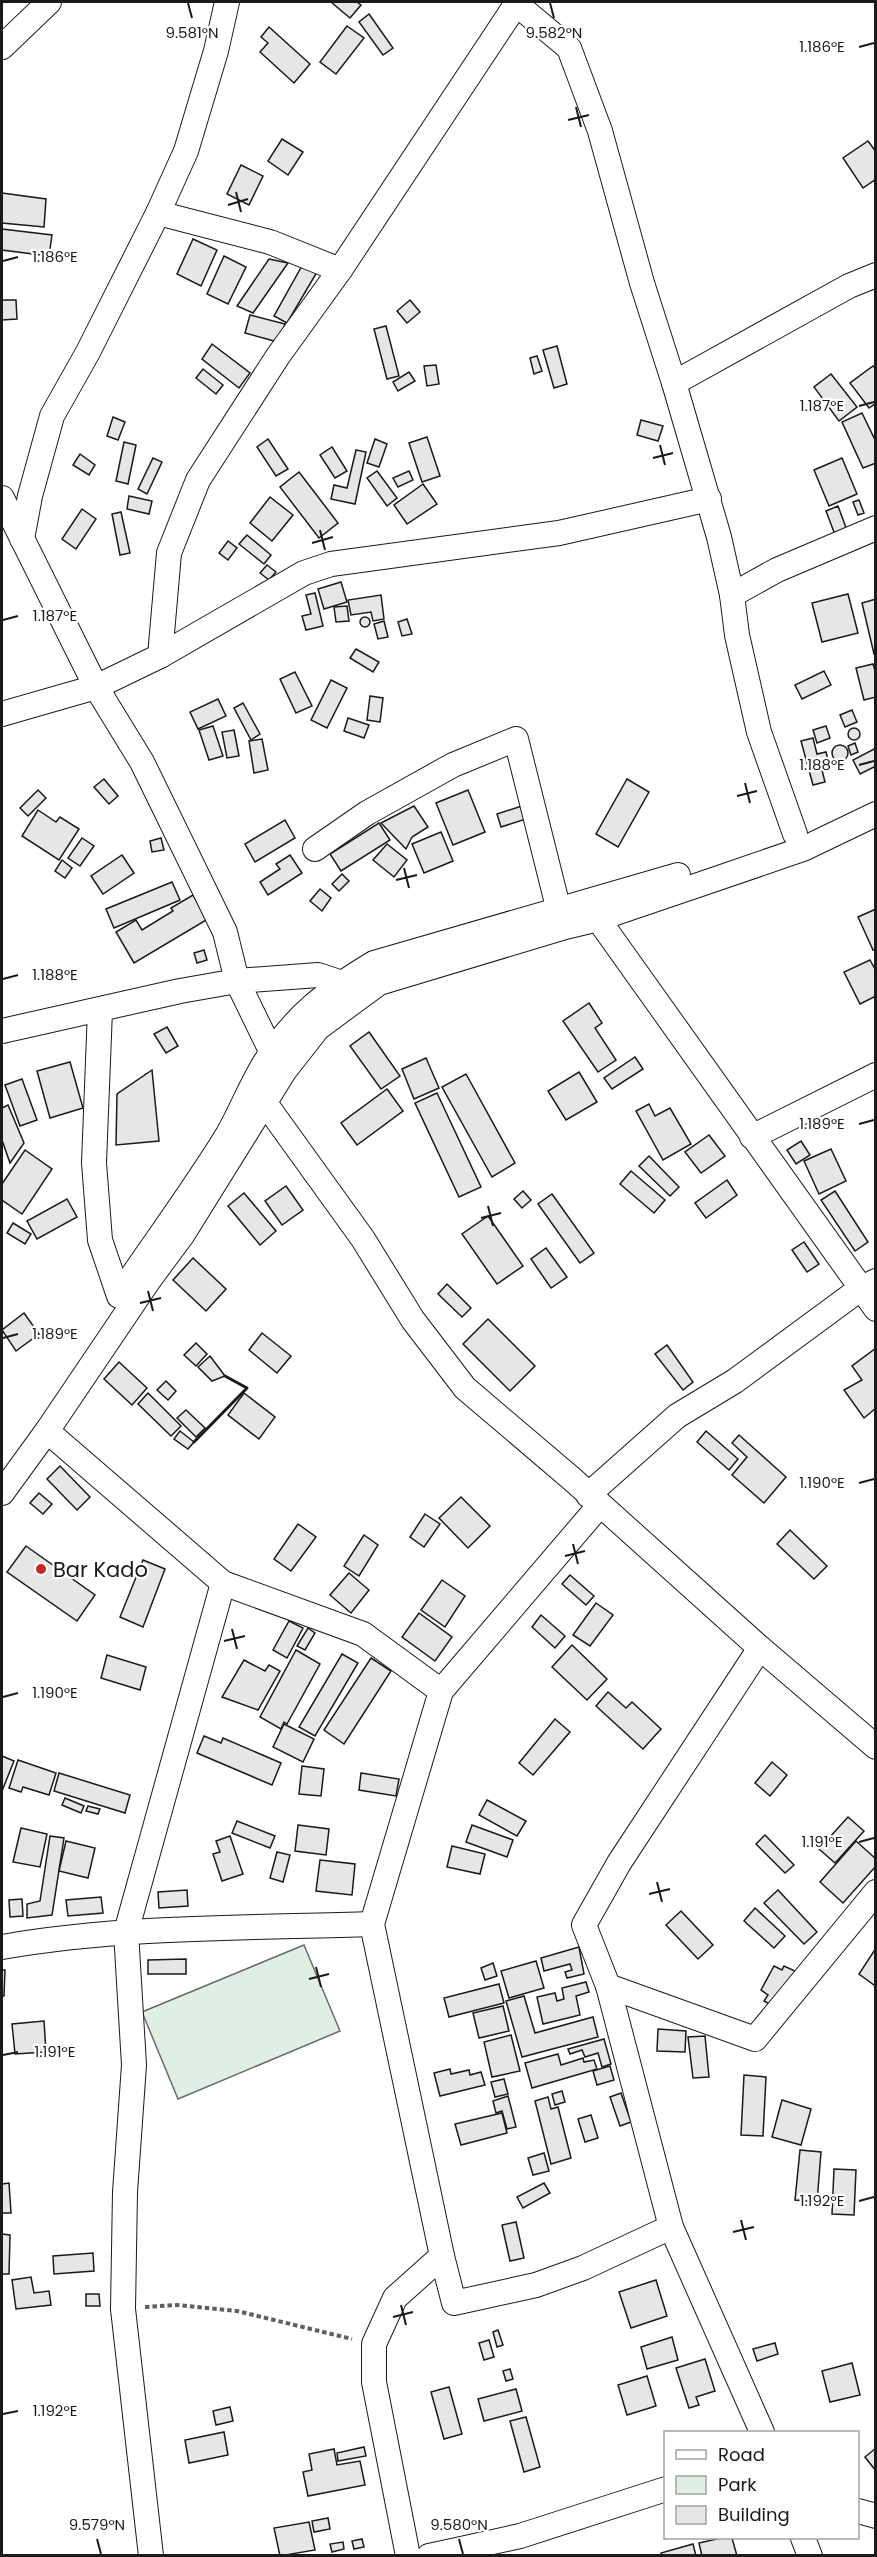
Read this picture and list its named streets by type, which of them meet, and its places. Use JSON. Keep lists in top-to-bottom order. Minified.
{"places":["Bar Kado"],"legend":["Road","Park","Building"],"coordinates":["9.581°N","9.582°N","1.186°E","1.187°E","1.188°E","1.189°E","1.190°E","1.191°E","1.192°E","9.579°N","9.580°N"]}
